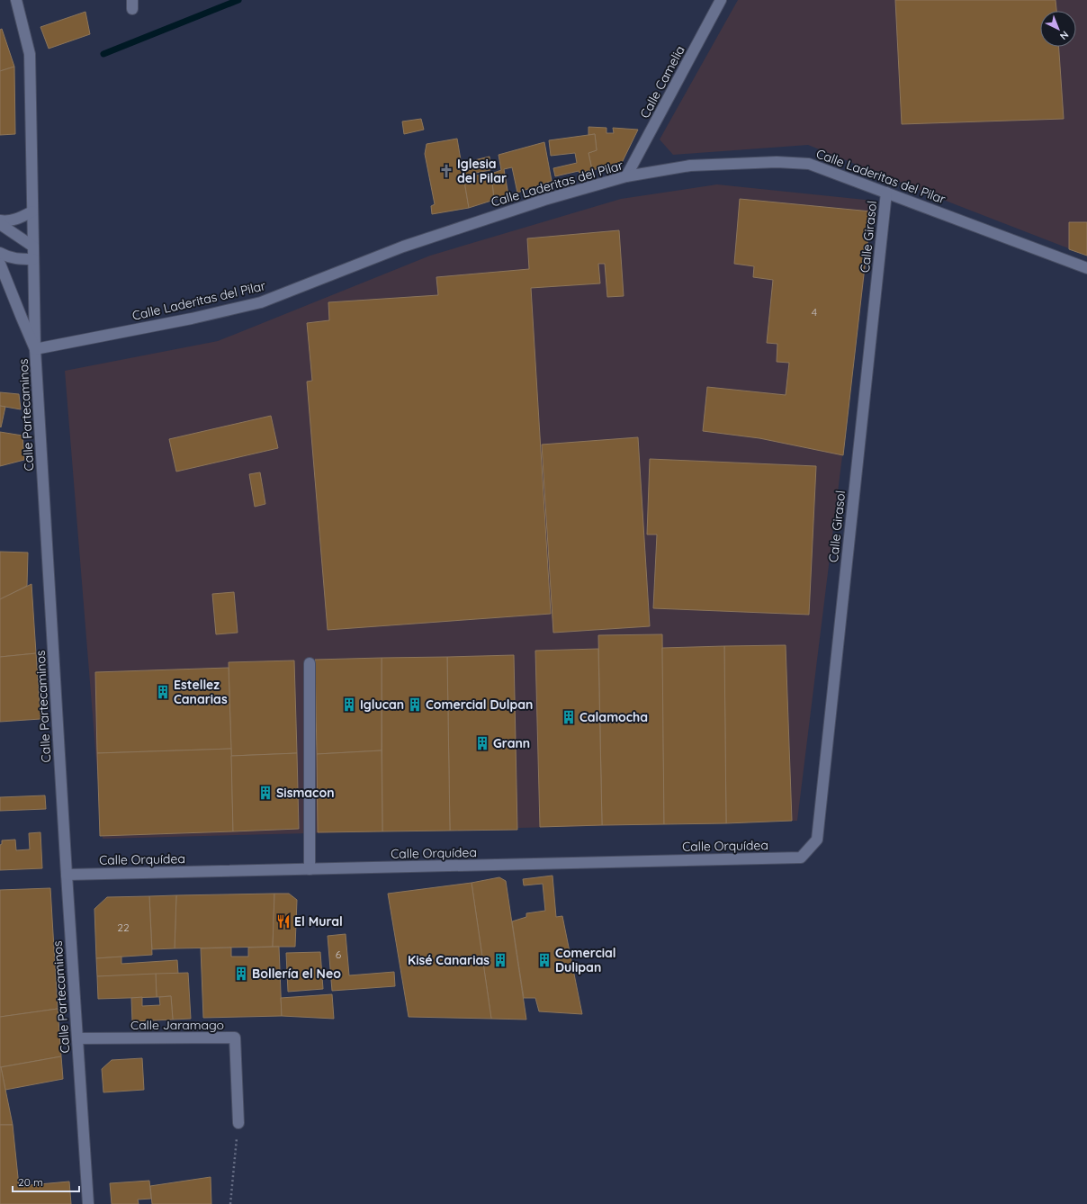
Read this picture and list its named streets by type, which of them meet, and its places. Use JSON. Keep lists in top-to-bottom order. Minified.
{"streets":{"street":["Calle Camelia","Calle Laderitas del Pilar","Calle Girasol","Calle Partecaminos","Calle Orquídea","Calle Jaramago"]},"crossings":[["Calle Camelia","Calle Laderitas del Pilar"],["Calle Laderitas del Pilar","Calle Girasol"],["Calle Laderitas del Pilar","Calle Partecaminos"],["Calle Girasol","Calle Orquídea"],["Calle Partecaminos","Calle Orquídea"],["Calle Partecaminos","Calle Jaramago"]],"places":{"church":["Iglesia del Pilar"],"building":["Estellez Canarias","Iglucan","Comercial Dulpan","Calamocha","Grann","Sismacon","Kisé Canarias","Comercial Dulipan","Bollería el Neo"],"restaurant":["El Mural"]},"house_numbers":["4","22","6"],"scale_bar":"20 m","north":"bottom right"}
